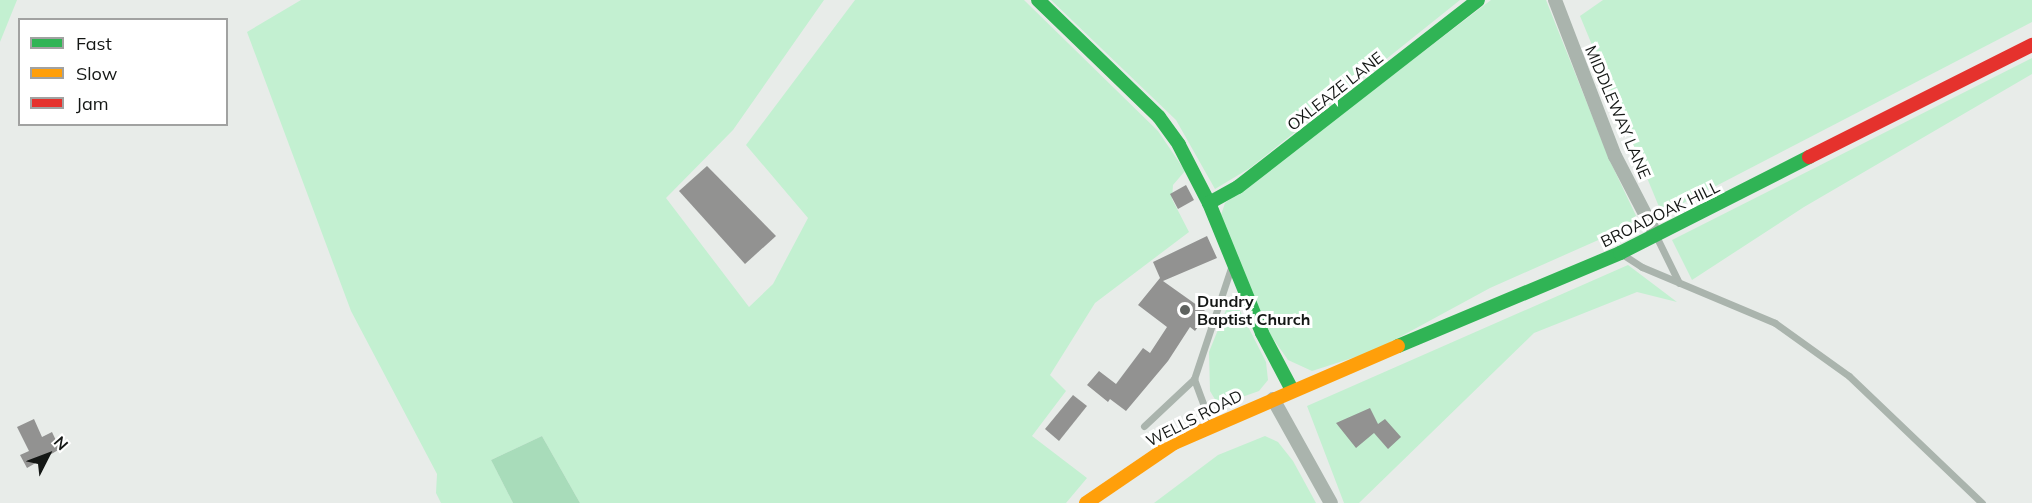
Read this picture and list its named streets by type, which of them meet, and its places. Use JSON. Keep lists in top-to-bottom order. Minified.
{"streets":{"street":["OXLEAZE LANE","MIDDLEWAY LANE","BROADOAK HILL","WELLS ROAD"]},"crossings":[["MIDDLEWAY LANE","BROADOAK HILL"],["BROADOAK HILL","WELLS ROAD"]],"places":["Dundry Baptist Church"],"legend":["Fast","Slow","Jam"],"north":"top right"}
